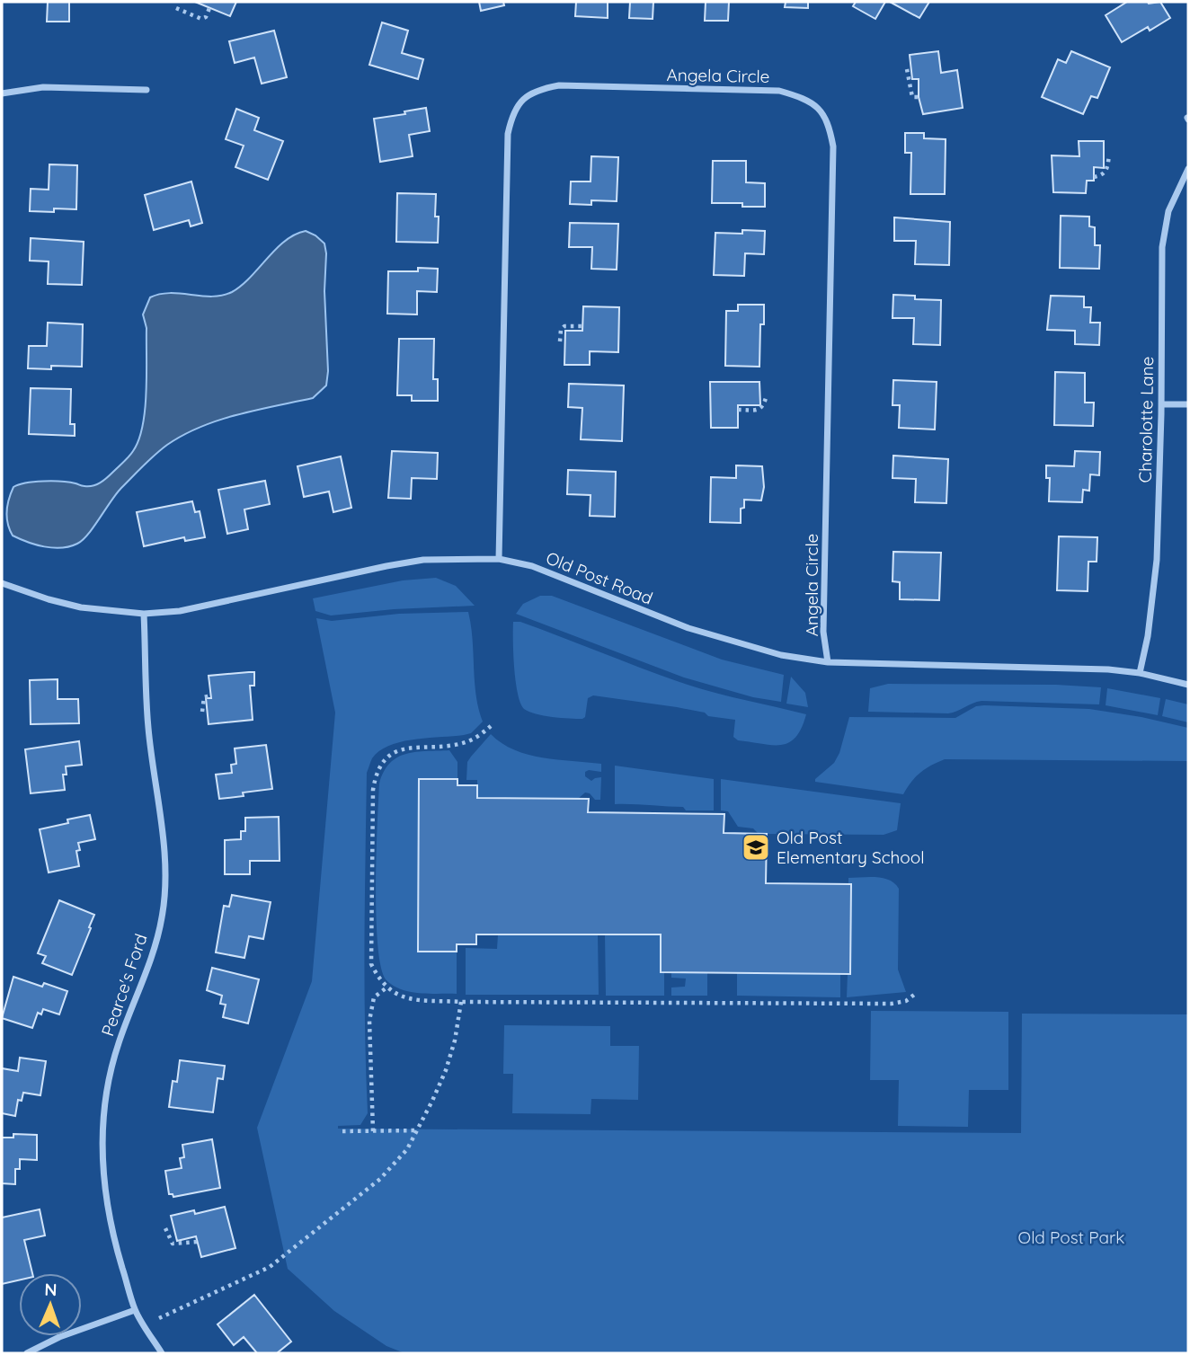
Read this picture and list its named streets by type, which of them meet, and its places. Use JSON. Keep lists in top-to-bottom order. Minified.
{"streets":{"street":["Angela Circle","Charolotte Lane","Old Post Road","Pearce's Ford"]},"crossings":[["Angela Circle","Old Post Road"],["Charolotte Lane","Old Post Road"],["Old Post Road","Pearce's Ford"]],"parks":["Old Post Park"],"places":{"school or university":["Old Post Elementary School"]},"north":"top"}
